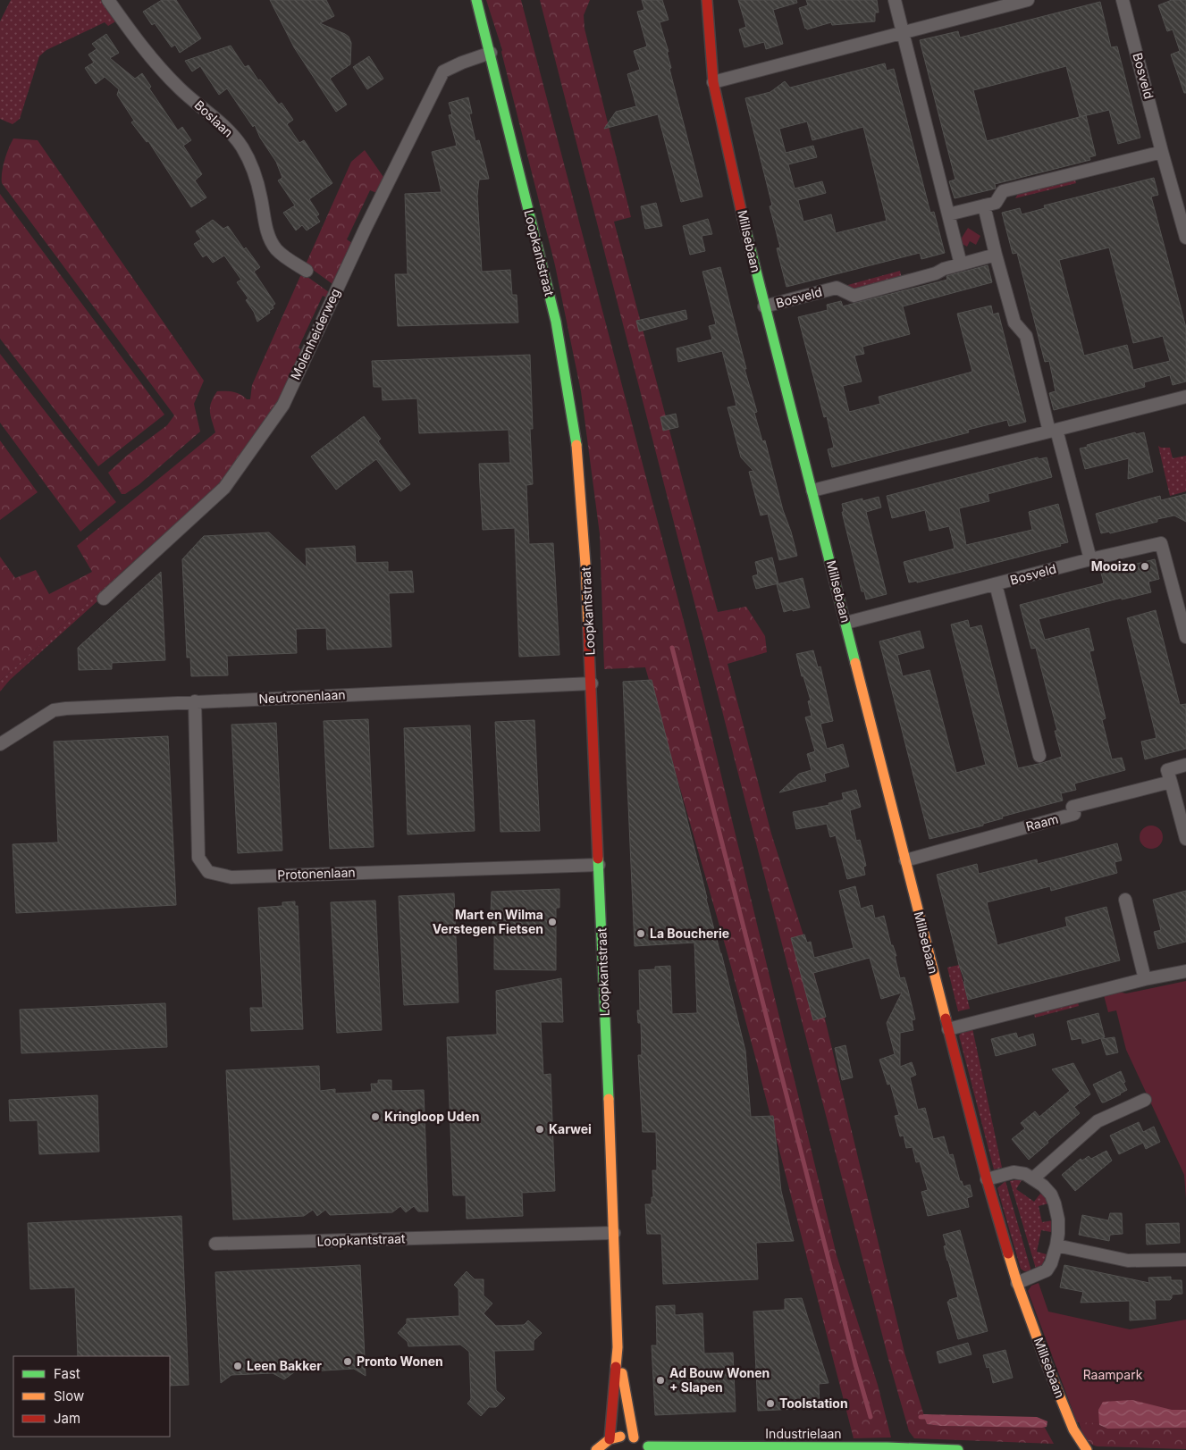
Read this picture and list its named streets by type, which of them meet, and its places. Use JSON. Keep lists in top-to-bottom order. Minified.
{"streets":{"street":["Bosveld","Boslaan","Millsebaan","Loopkantstraat","Molenheiderweg","Neutronenlaan","Raam","Protonenlaan","Industrielaan"]},"crossings":[["Bosveld","Millsebaan"],["Millsebaan","Raam"],["Loopkantstraat","Molenheiderweg"],["Loopkantstraat","Neutronenlaan"],["Loopkantstraat","Protonenlaan"],["Neutronenlaan","Protonenlaan"]],"parks":["Raampark"],"places":["Mooizo","Mart en Wilma Verstegen Fietsen","La Boucherie","Kringloop Uden","Karwei","Pronto Wonen","Leen Bakker","Ad Bouw Wonen + Slapen","Toolstation"],"legend":["Fast","Slow","Jam"]}
